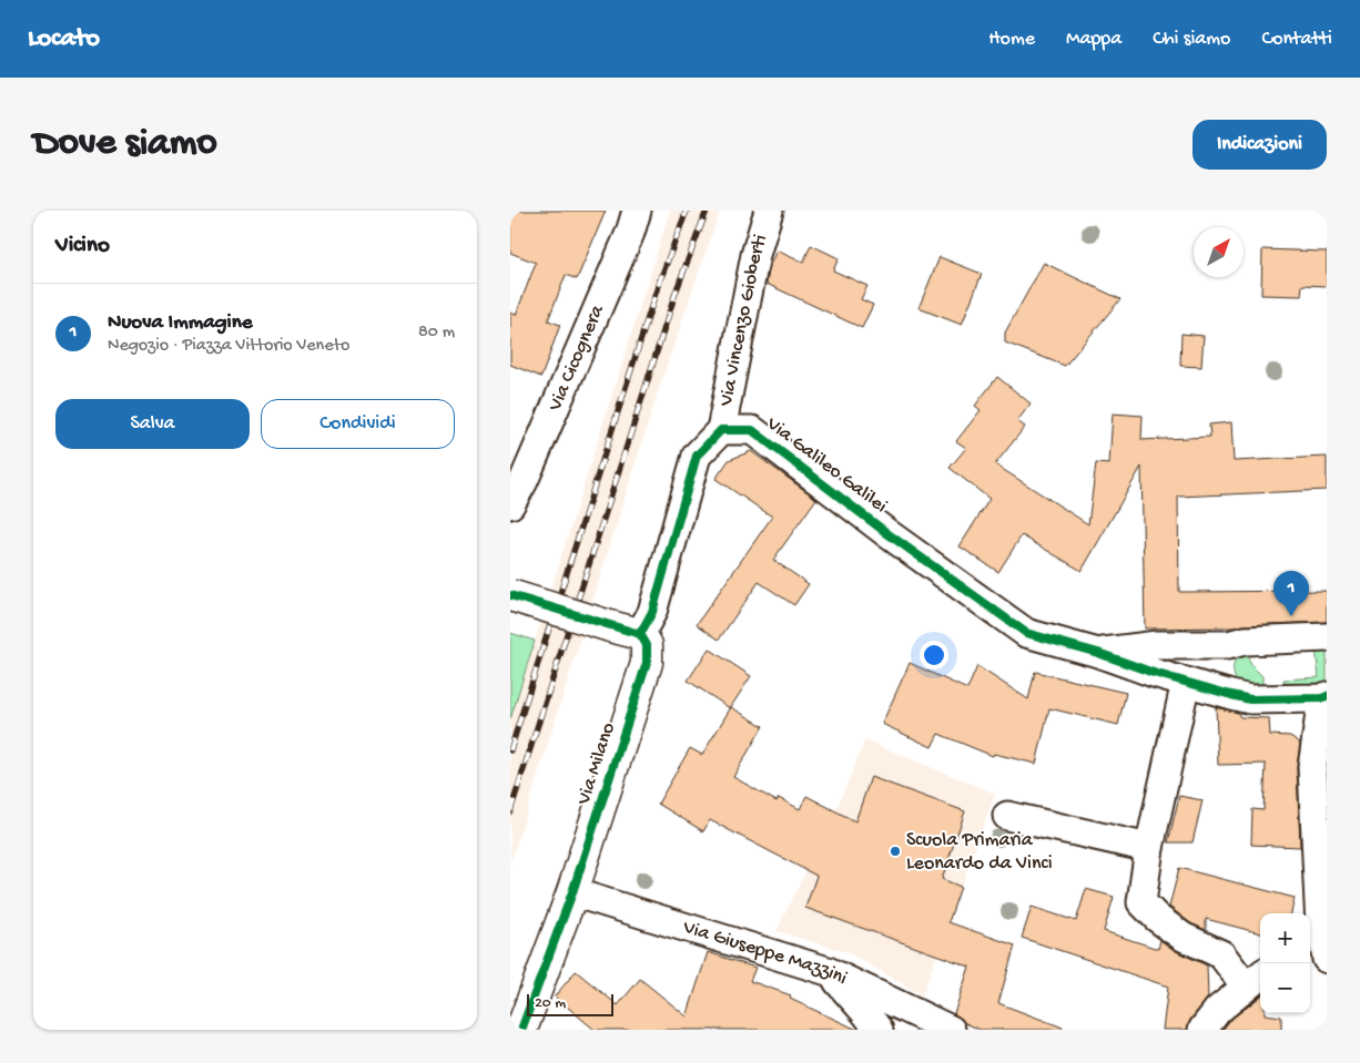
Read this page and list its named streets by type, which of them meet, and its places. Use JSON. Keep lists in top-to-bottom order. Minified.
{"streets":{"street":["Via Vincenzo Gioberti","Via Cicognera","Via Galileo Galilei","Via Milano","Via Giuseppe Mazzini"]},"crossings":[["Via Vincenzo Gioberti","Via Galileo Galilei"],["Via Milano","Via Giuseppe Mazzini"]],"places":["Scuola Primaria Leonardo da Vinci"],"scale_bar":"20 m","north":"top right","page":{"header":"Locato","nav":["Home","Mappa","Chi siamo","Contatti"],"buttons":["Indicazioni",["Salva","Condividi"]],"title":"Dove siamo","heading":"Vicino","list":[{"mark":"1","name":"Nuova Immagine","note":"Negozio · Piazza Vittorio Veneto","value":"80 m"}],"pins":"1","map_buttons":["+","−"],"scale":"20 m"}}
